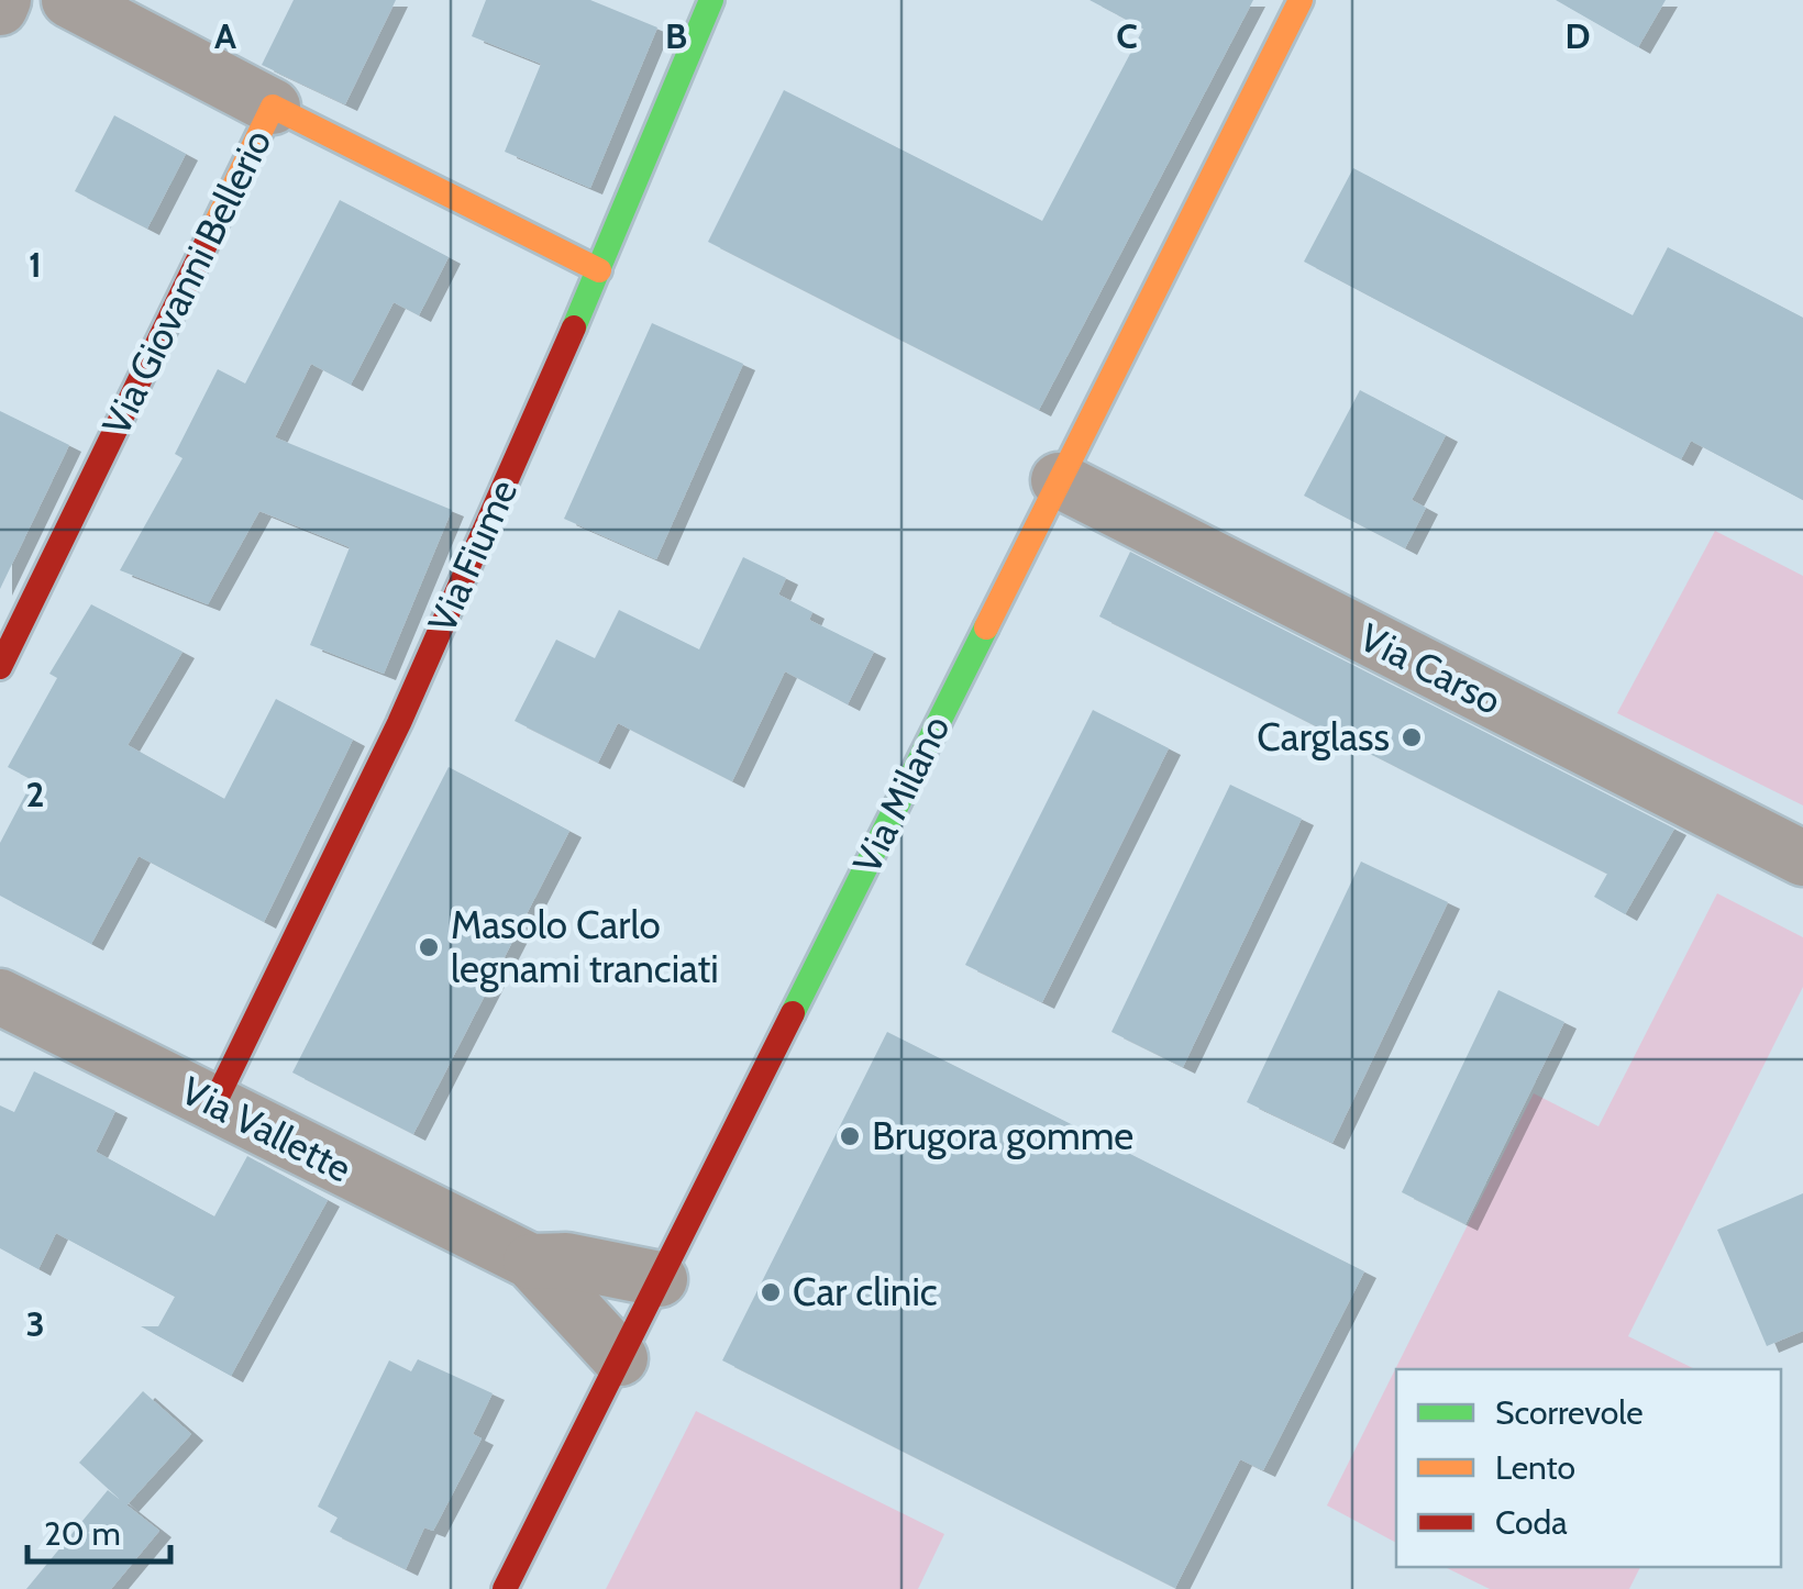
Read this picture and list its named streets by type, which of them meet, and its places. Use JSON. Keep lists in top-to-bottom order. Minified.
{"streets":{"street":["Via Giovanni Bellerio","Via Fiume","Via Carso","Via Milano","Via Vallette"]},"crossings":[["Via Giovanni Bellerio","Via Fiume"],["Via Fiume","Via Vallette"],["Via Carso","Via Milano"],["Via Milano","Via Vallette"]],"places":["Carglass","Masolo Carlo legnami tranciati","Brugora gomme","Car clinic"],"legend":["Scorrevole","Lento","Coda"],"scale_bar":"20 m","grid":{"columns":["A","B","C","D"],"rows":["1","2","3"]}}
